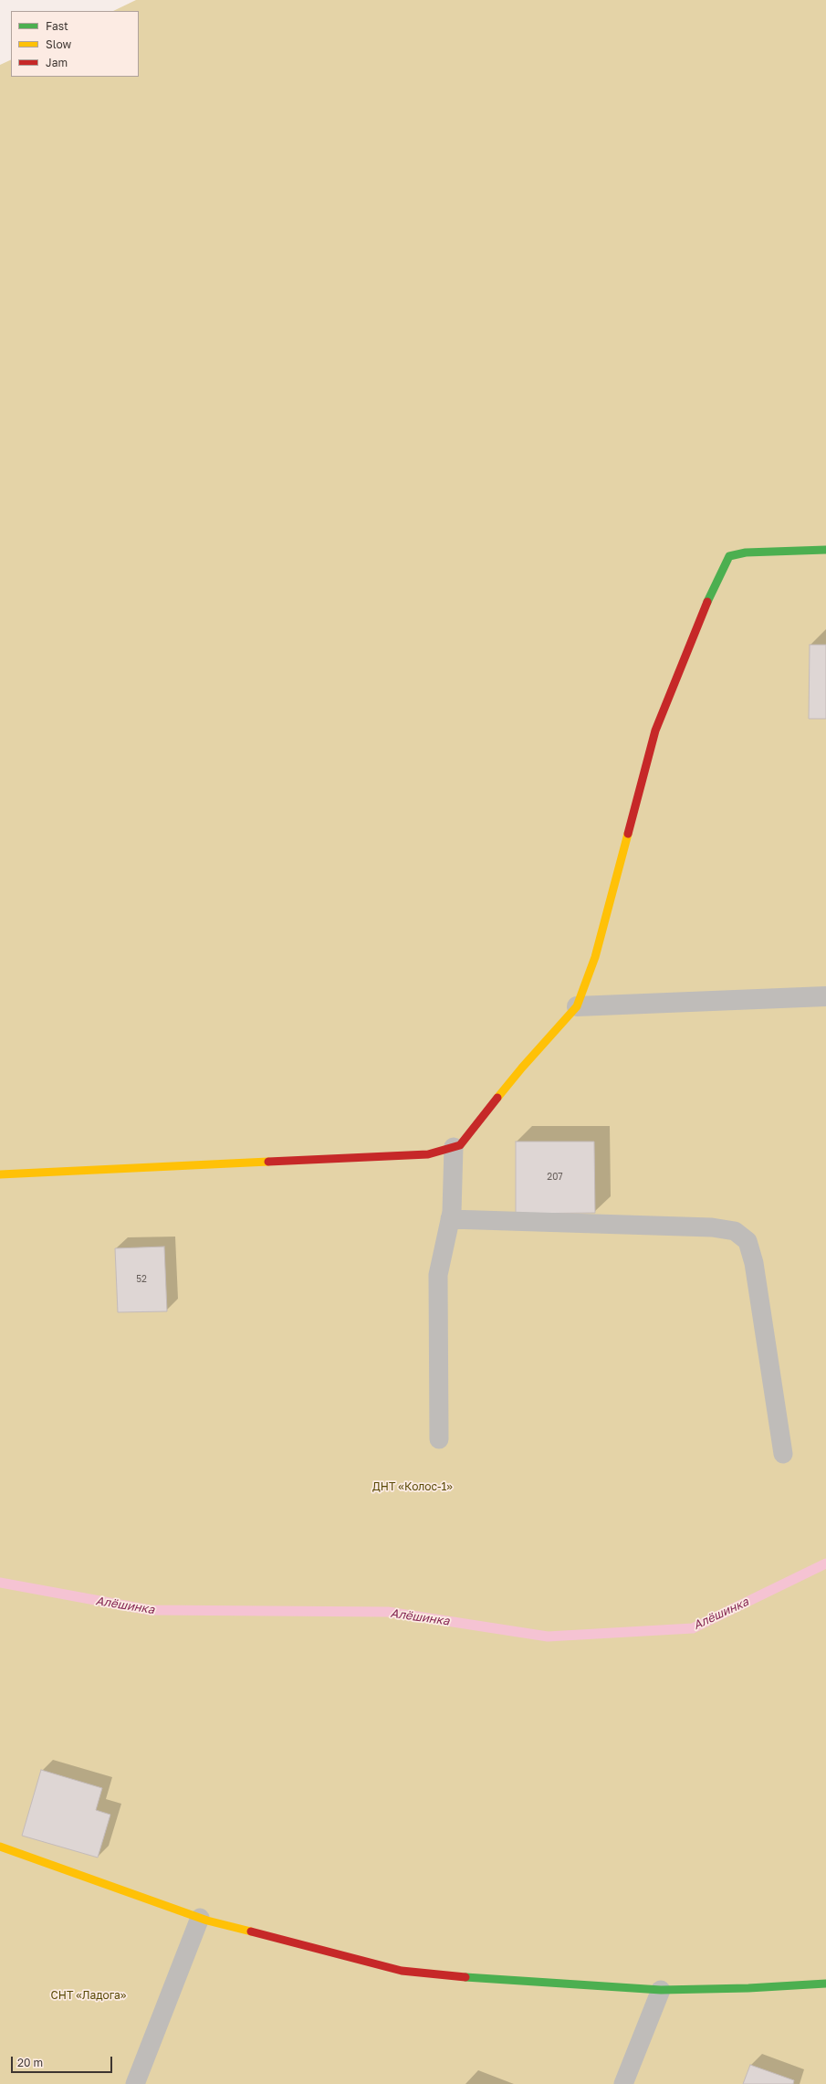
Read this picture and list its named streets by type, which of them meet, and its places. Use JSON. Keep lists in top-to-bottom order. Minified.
{"water":["Алёшинка"],"parks":["ДНТ «Колос-1»","СНТ «Ладога»"],"house_numbers":["207","52"],"legend":["Fast","Slow","Jam"],"scale_bar":"20 m"}
